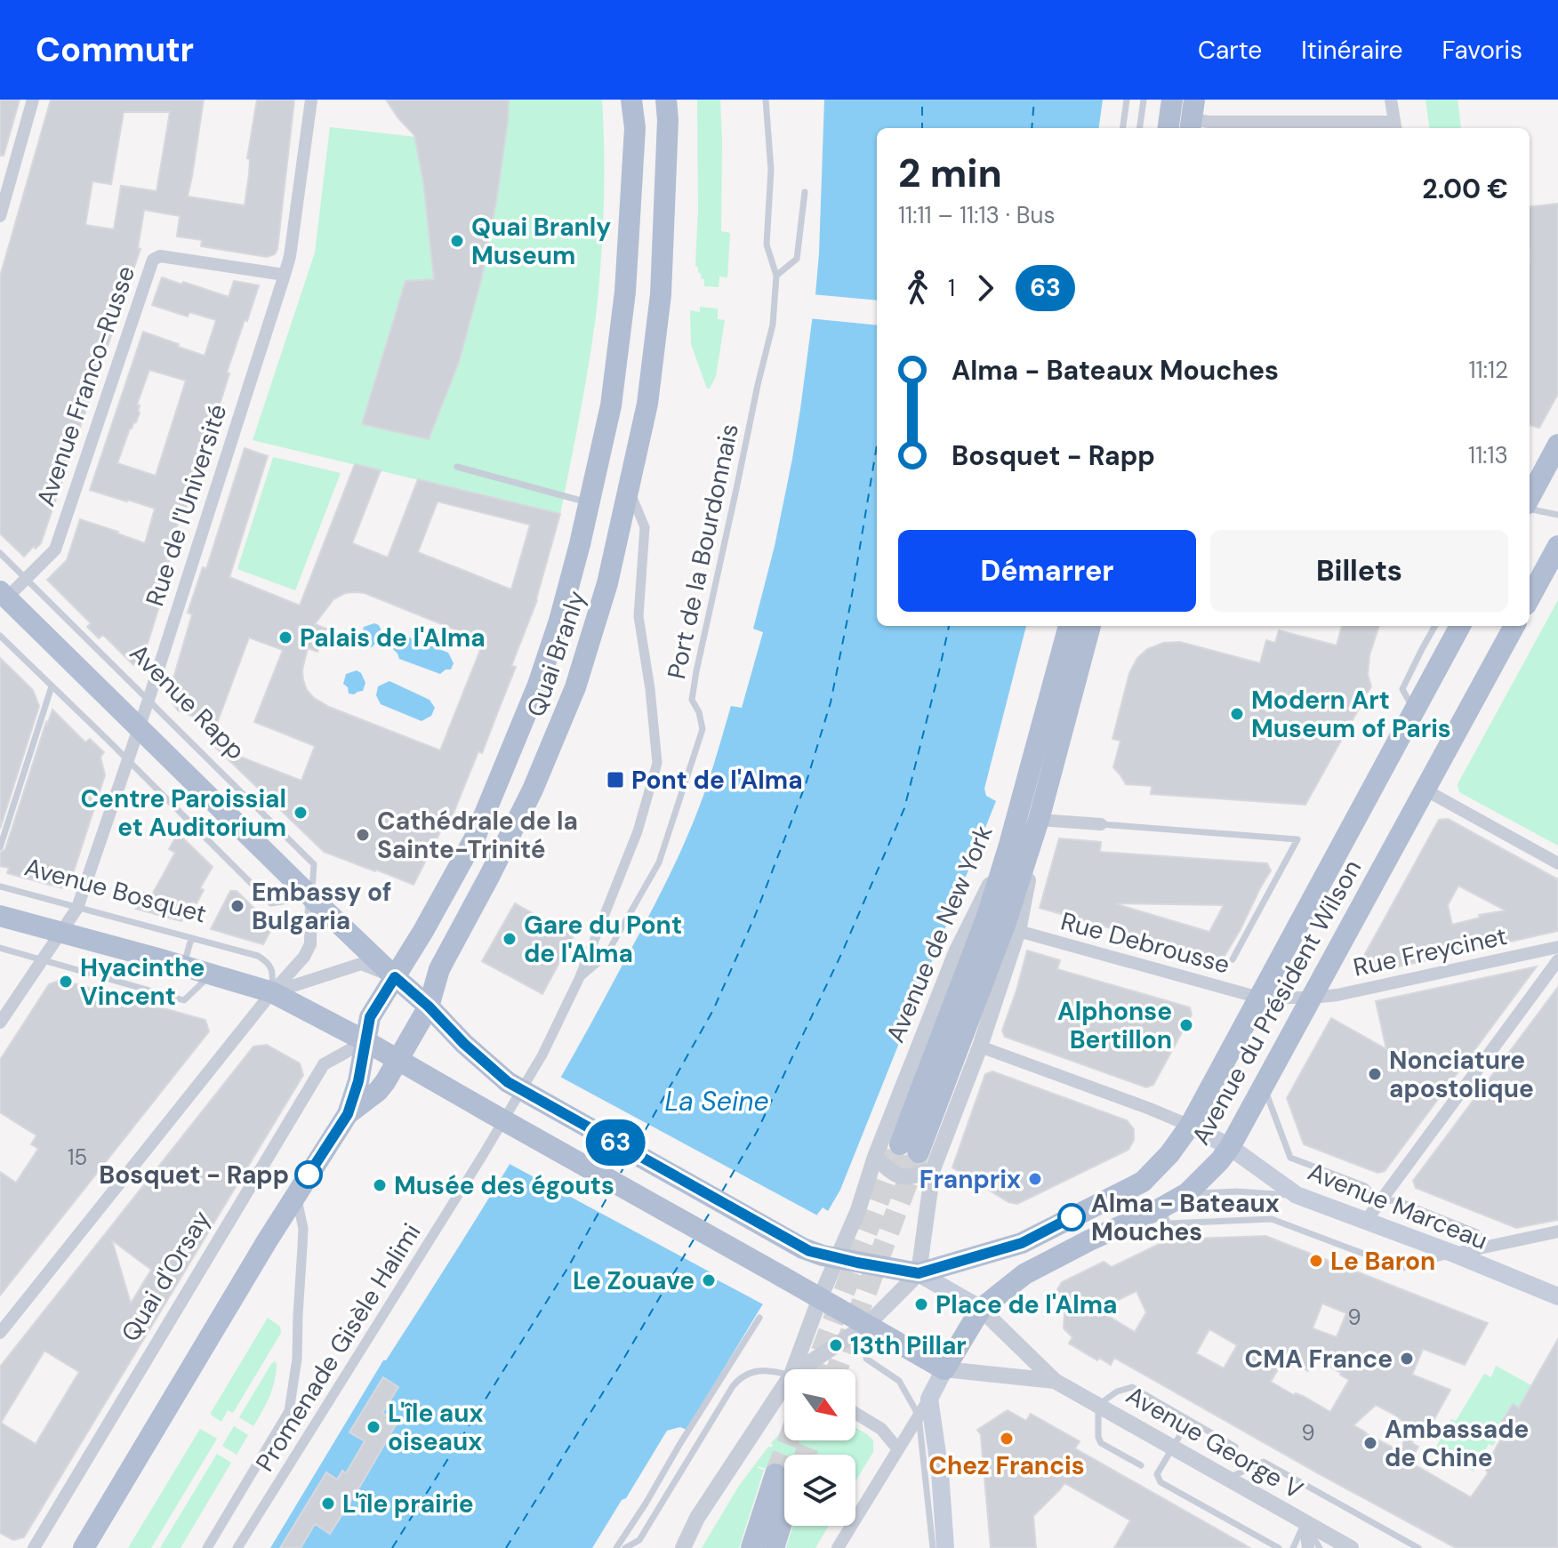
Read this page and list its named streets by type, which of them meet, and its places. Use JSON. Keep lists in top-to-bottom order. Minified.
{"streets":{"main road":["Quai Branly","Avenue de New York","Avenue du Président Wilson","Avenue Marceau"],"street":["Avenue Franco-Russe","Rue de l'Université","Rue Debrousse","Rue Freycinet","Quai d'Orsay","Promenade Gisèle Halimi","Avenue George V"],"lane":["Port de la Bourdonnais","Avenue Rapp","Avenue Bosquet"]},"crossings":[["Avenue Franco-Russe","Rue de l'Université"],["Avenue Franco-Russe","Avenue Rapp"],["Rue de l'Université","Avenue Rapp"],["Rue de l'Université","Avenue Bosquet"],["Port de la Bourdonnais","Promenade Gisèle Halimi"],["Quai Branly","Quai d'Orsay"],["Quai Branly","Promenade Gisèle Halimi"],["Rue Debrousse","Rue Freycinet"],["Rue Debrousse","Avenue du Président Wilson"],["Rue Freycinet","Avenue du Président Wilson"],["Avenue du Président Wilson","Avenue Marceau"],["Avenue du Président Wilson","Avenue George V"]],"water":["La Seine"],"places":{"other":["Quai Branly Museum","Palais de l'Alma","Modern Art Museum of Paris","Centre Paroissial et Auditorium","Cathédrale de la Sainte-Trinité","Embassy of Bulgaria","Gare du Pont de l'Alma","Hyacinthe Vincent","Alphonse Bertillon","Nonciature apostolique","Bosquet - Rapp","Franprix","Musée des égouts","Alma - Bateaux Mouches","Le Baron","Le Zouave","Place de l'Alma","13th Pillar","CMA France","L'île aux oiseaux","Chez Francis","Ambassade de Chine","L'île prairie"],"transit":["Pont de l'Alma"]},"lines":["bus line 63"],"house_numbers":["15","9","9"],"north":"bottom right","page":{"header":"Commutr","nav":["Carte","Itinéraire","Favoris"],"on_map":"63","heading":["2 min","11:11 – 11:13 · Bus","2.00 €"],"legs":["1","63"],"list":[{"name":"Alma - Bateaux Mouches","value":"11:12"},{"name":"Bosquet - Rapp","value":"11:13"}],"buttons":["Démarrer","Billets"]}}
